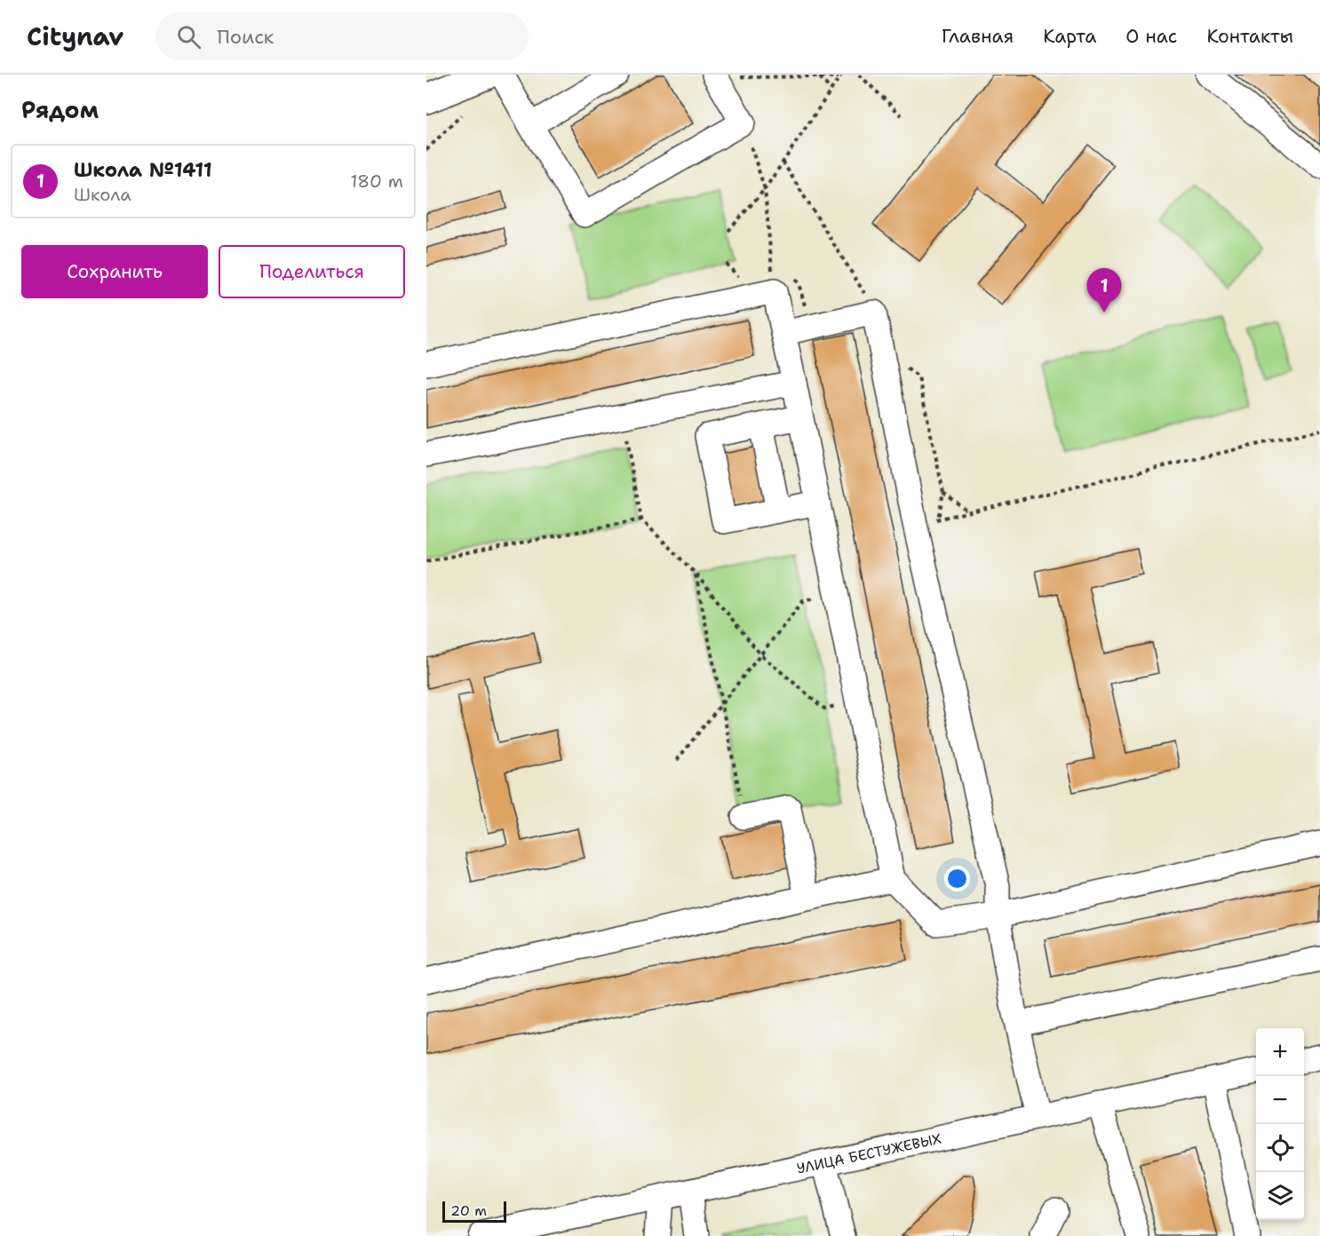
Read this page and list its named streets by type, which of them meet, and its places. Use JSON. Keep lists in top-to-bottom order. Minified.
{"streets":{"street":["УЛИЦА БЕСТУЖЕВЫХ"]},"scale_bar":"20 m","page":{"header":"Citynav","search":"Поиск","nav":["Главная","Карта","О нас","Контакты"],"heading":"Рядом","list":[{"mark":"1","name":"Школа №1411","note":"Школа","value":"180 m"}],"buttons":["Сохранить","Поделиться"],"pins":"1","map_buttons":["+","−"],"scale":"20 m"}}
